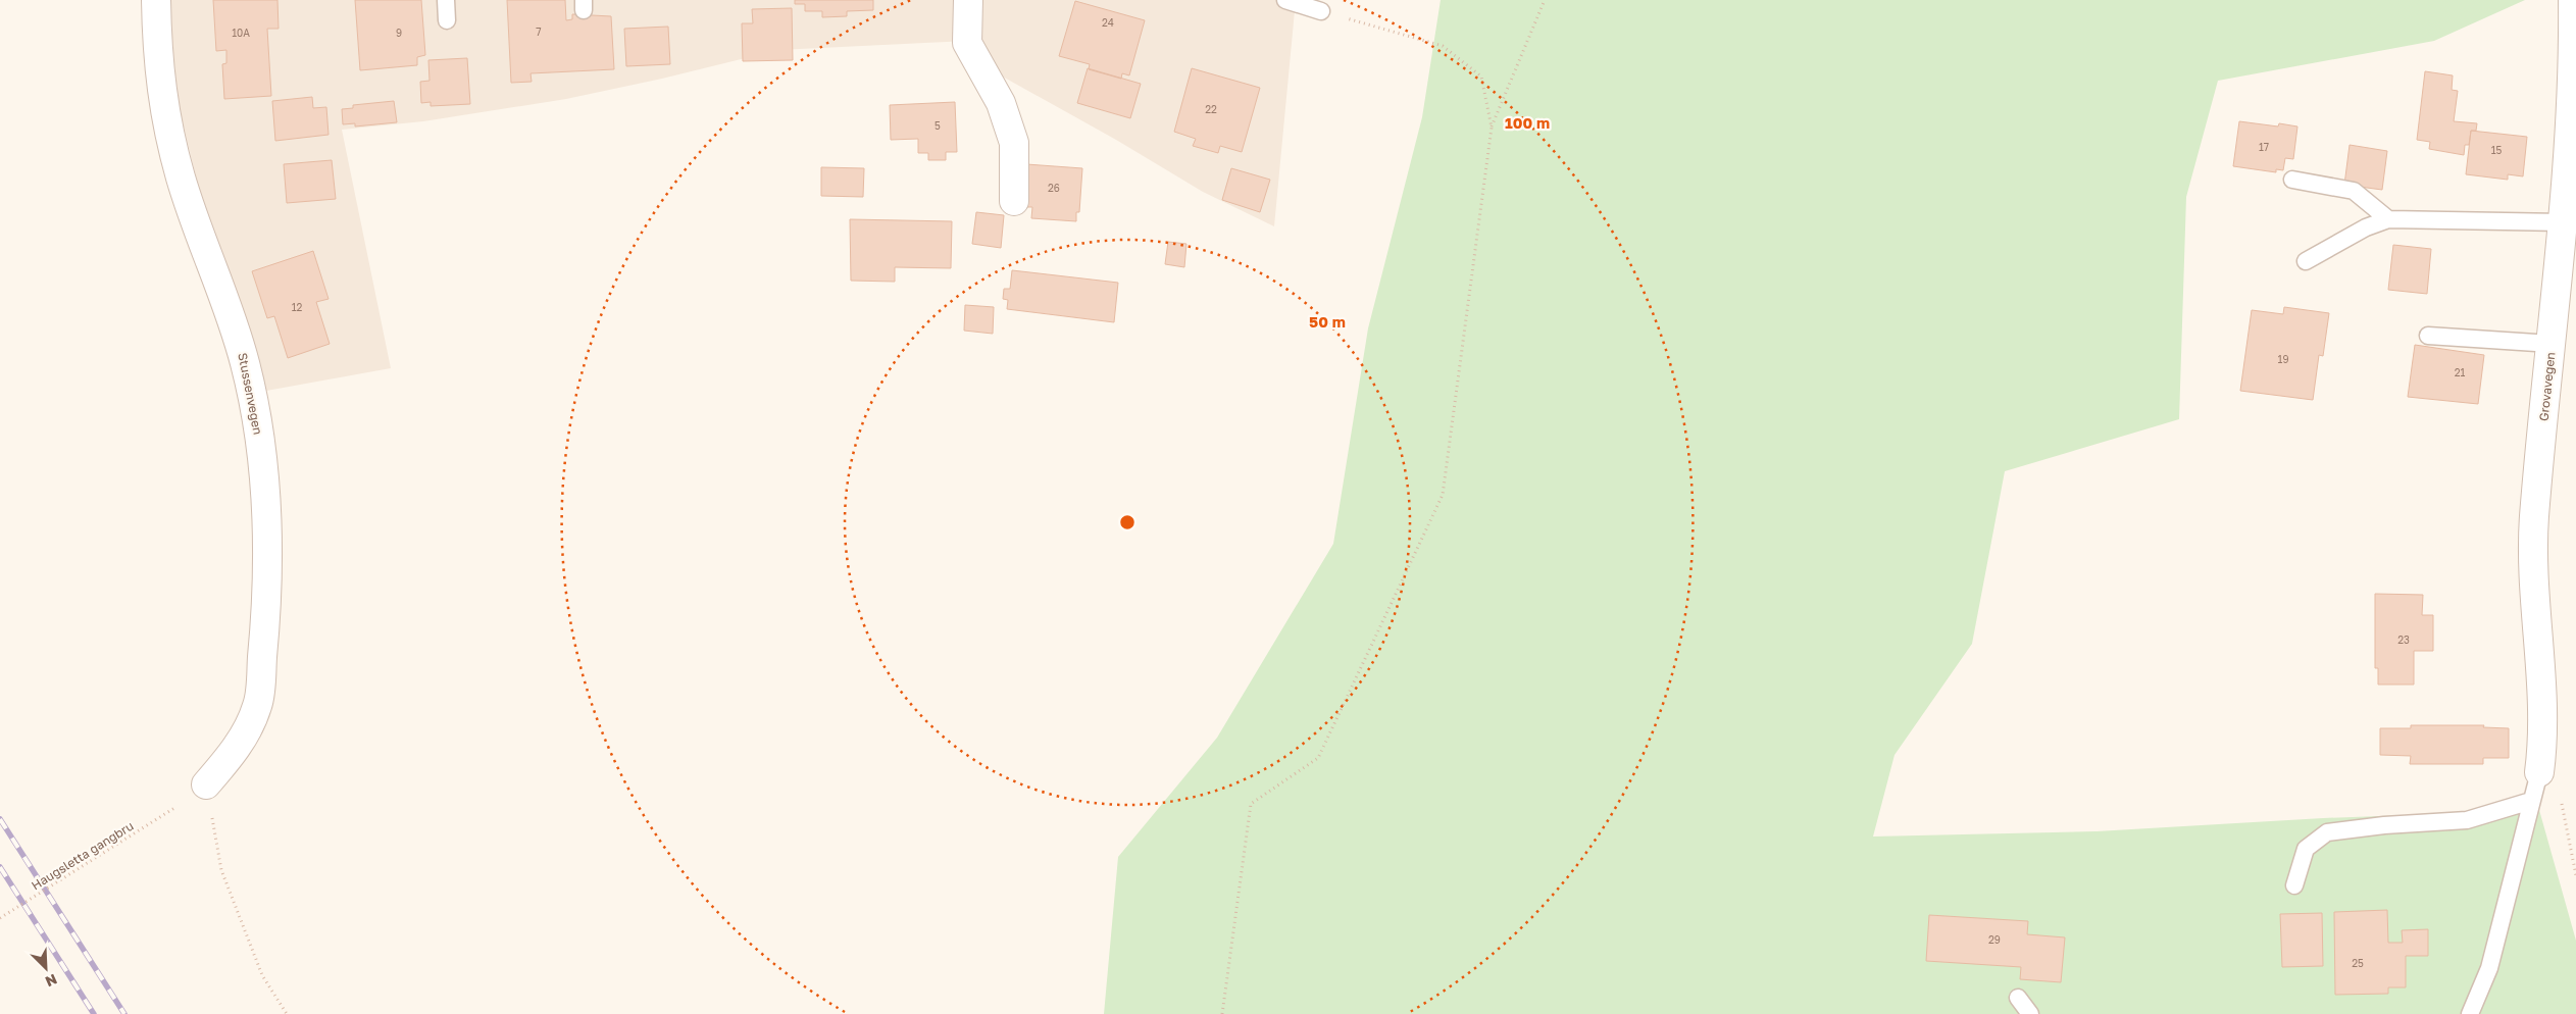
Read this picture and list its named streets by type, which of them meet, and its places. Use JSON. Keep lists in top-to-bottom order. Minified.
{"streets":{"street":["Grovavegen","Stussenvegen"],"path":["Haugsletta gangbru"]},"house_numbers":["24","7","10A","9","22","5","17","15","26","12","19","21","23","29","25"],"north":"bottom right","rings":["100 m","50 m"]}
